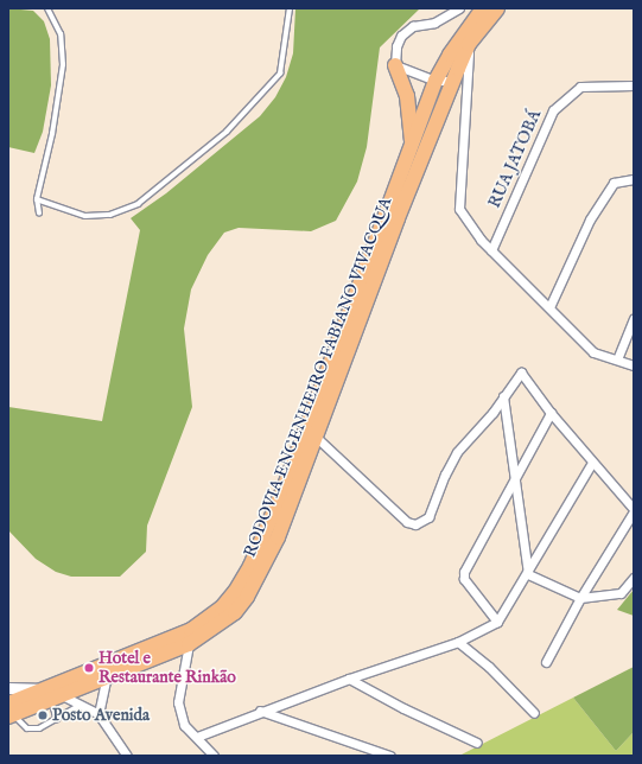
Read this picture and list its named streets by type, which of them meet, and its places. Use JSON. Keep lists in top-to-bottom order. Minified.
{"streets":{"highway":["RODOVIA ENGENHEIRO FABIANO VIVACQUA"],"street":["RUA JATOBÁ"]},"places":["Hotel e Restaurante Rinkão","Posto Avenida"]}
